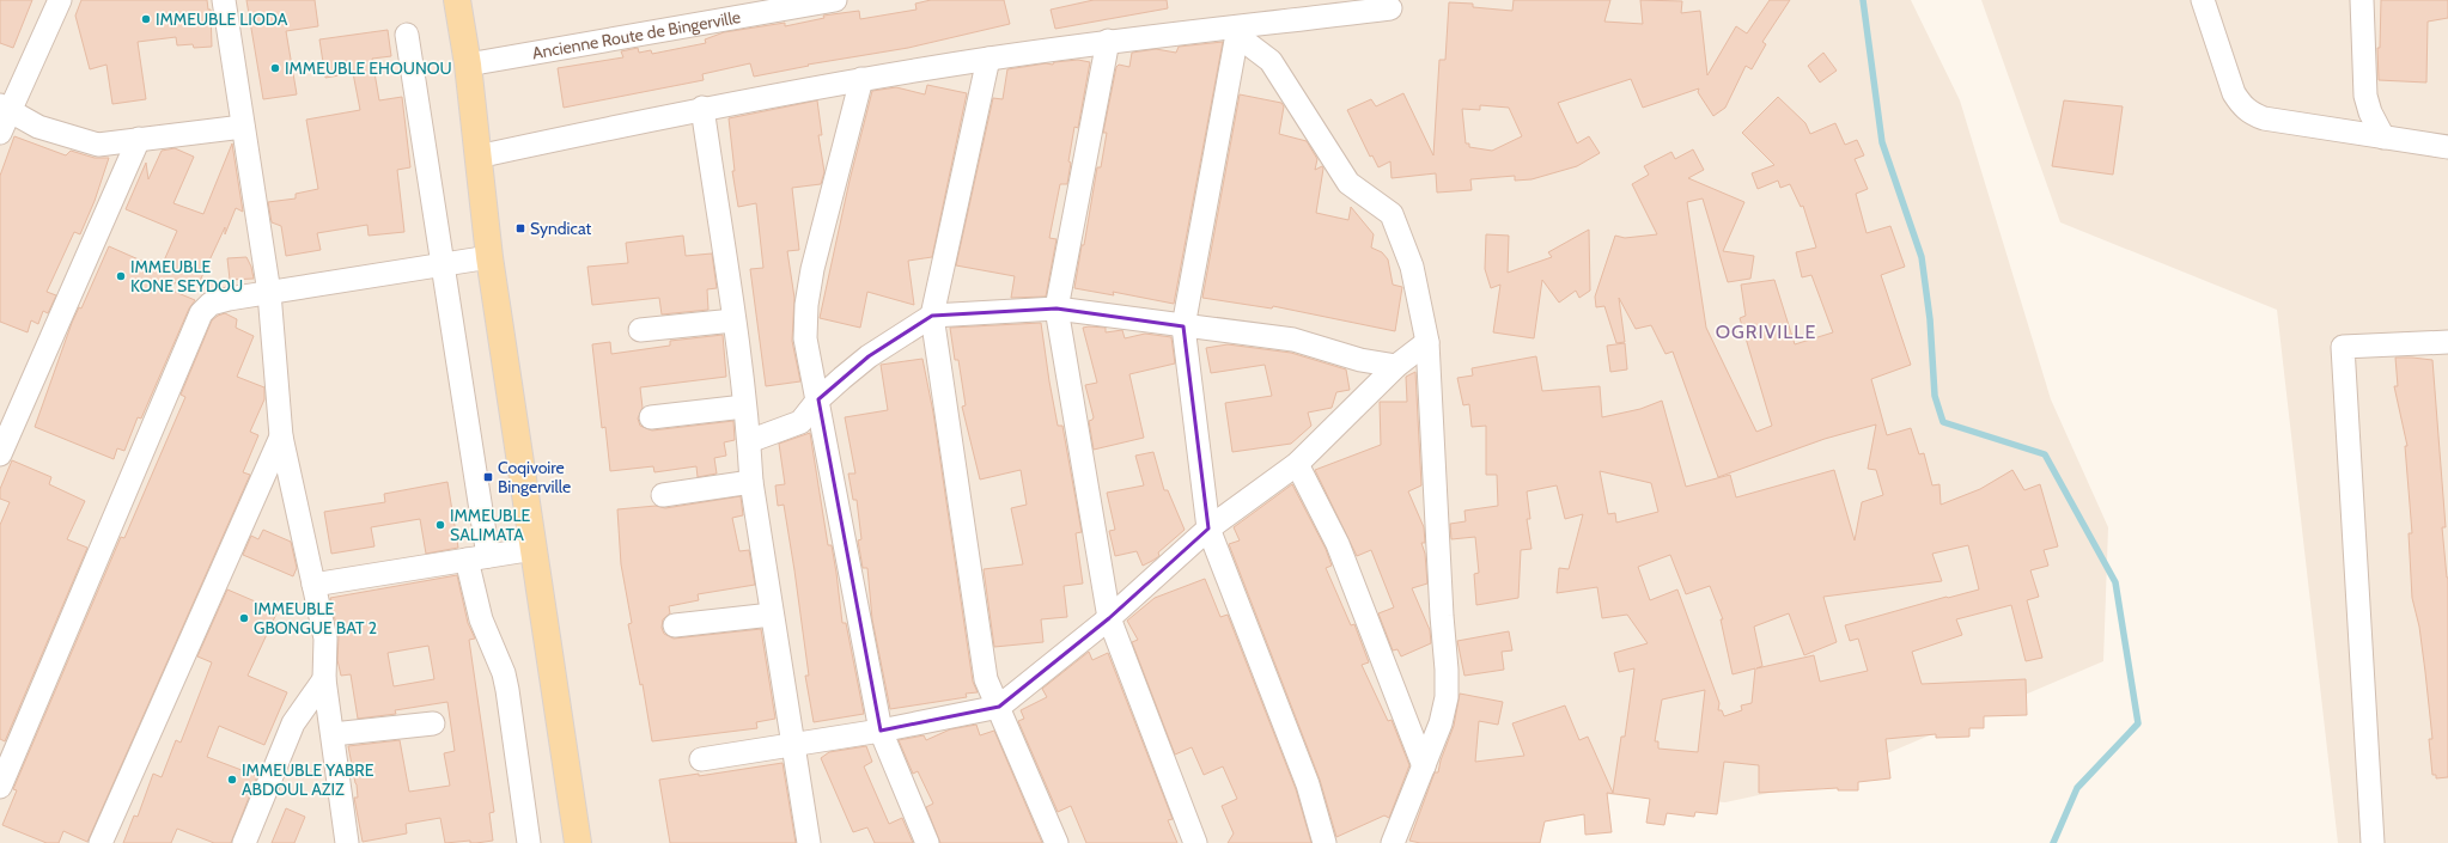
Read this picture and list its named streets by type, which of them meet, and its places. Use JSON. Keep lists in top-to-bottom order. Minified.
{"streets":{"street":["Ancienne Route de Bingerville"]},"districts":["OGRIVILLE"],"places":{"other":["IMMEUBLE LIODA","IMMEUBLE EHOUNOU","IMMEUBLE KONE SEYDOU","IMMEUBLE SALIMATA","IMMEUBLE GBONGUE BAT 2","IMMEUBLE YABRE ABDOUL AZIZ"],"transit":["Syndicat","Coqivoire Bingerville"]}}
